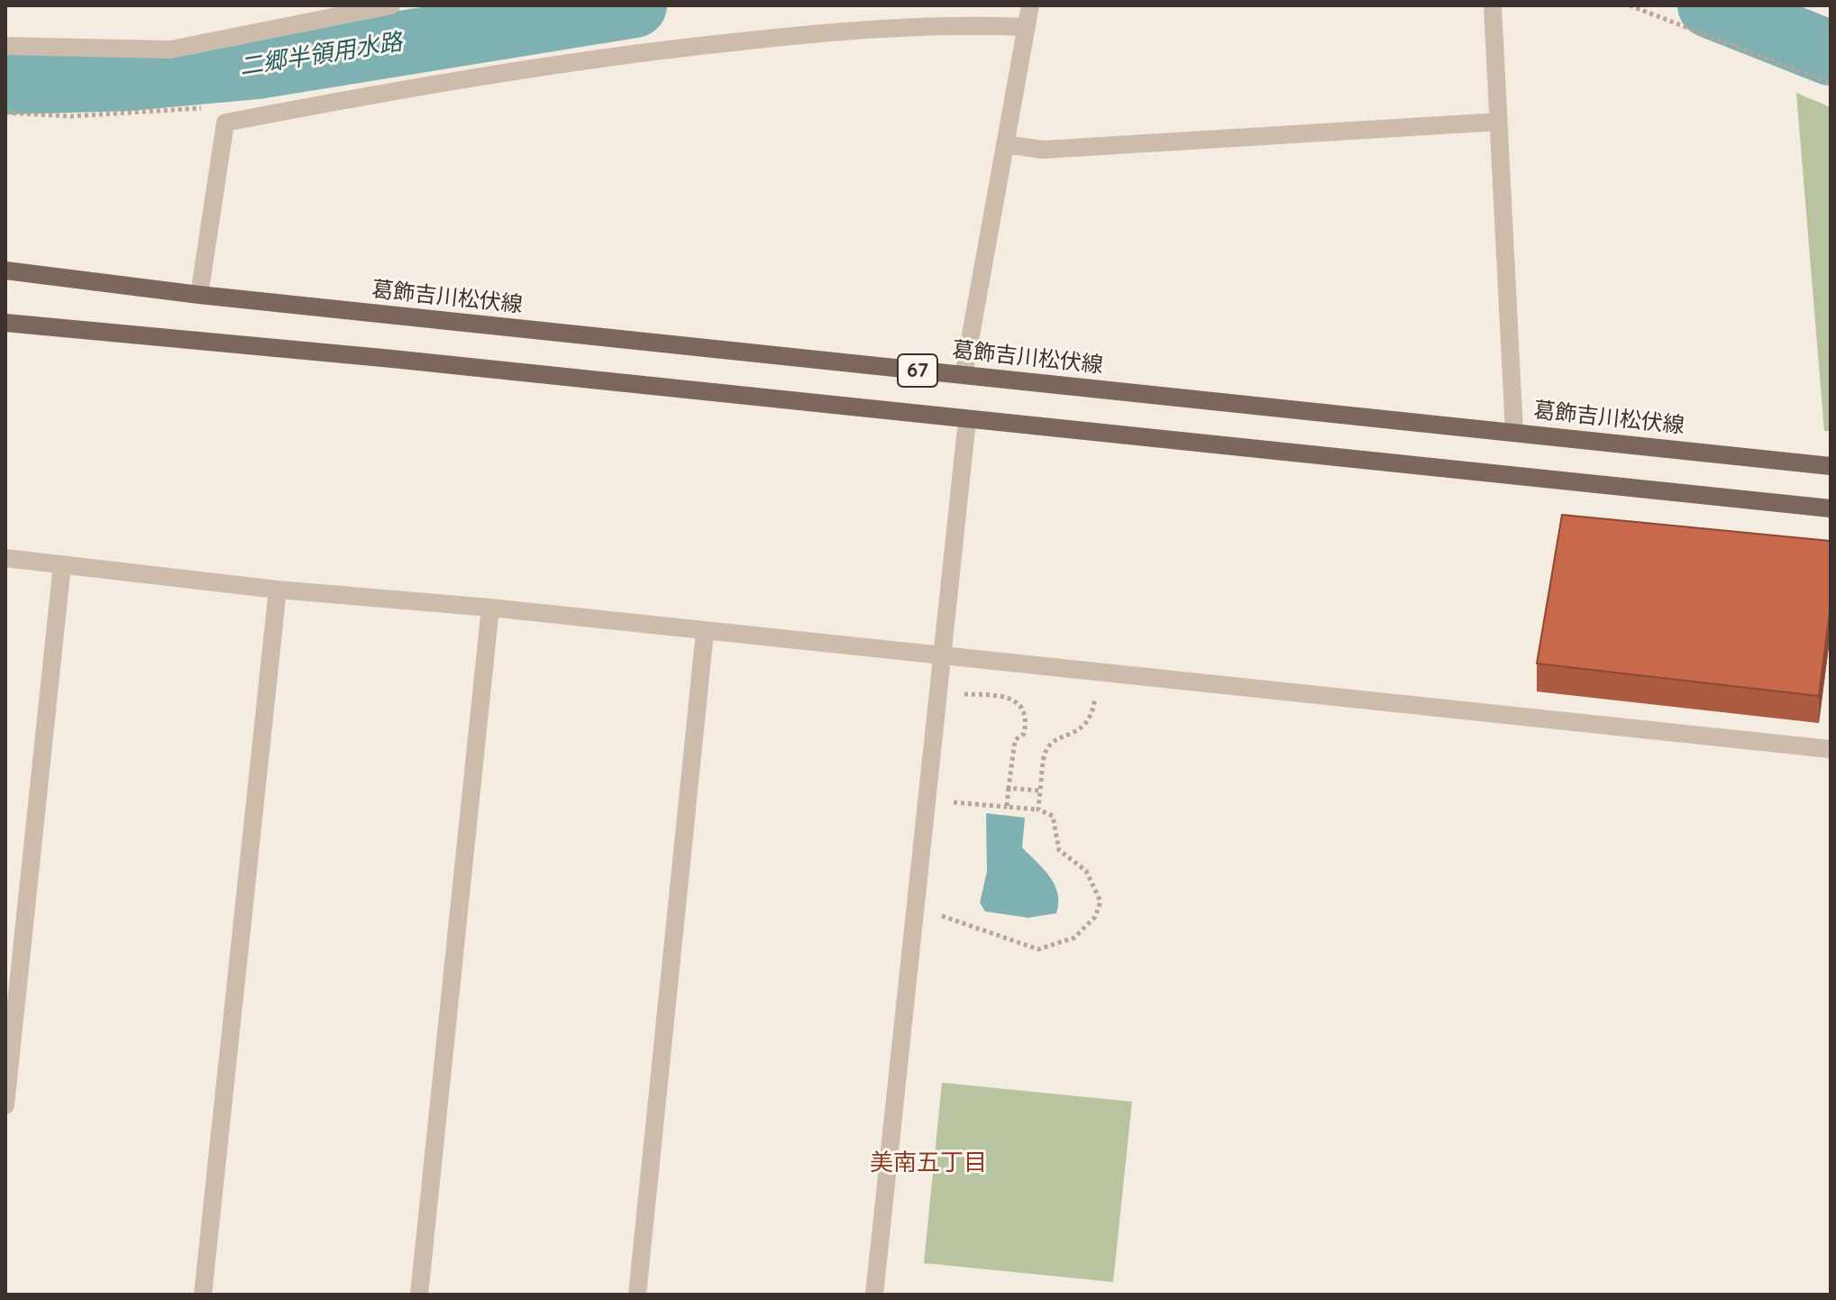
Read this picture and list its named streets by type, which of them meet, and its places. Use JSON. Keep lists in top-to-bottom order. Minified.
{"streets":{"main road":["葛飾吉川松伏線","67"]},"districts":["美南五丁目"],"water":["二郷半領用水路"]}
